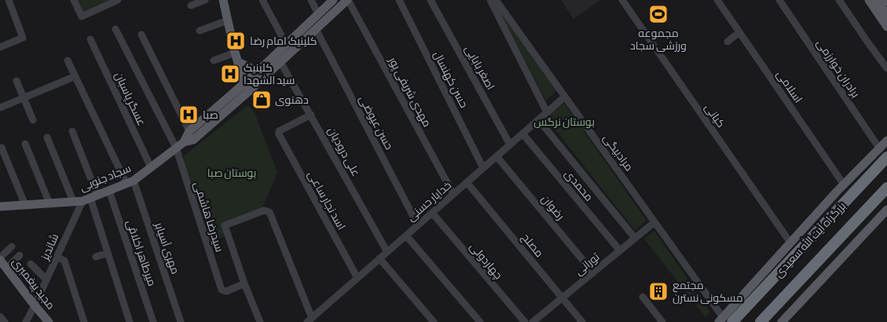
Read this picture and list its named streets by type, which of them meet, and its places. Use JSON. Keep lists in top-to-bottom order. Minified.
{"streets":{"highway":["بزرگراه آیت الله سعیدی"],"main road":["سجاد جنوبی","مجید پیغمبری"],"street":["اصغر بابایی","برادران خوارزمی","حسن کهنسال","اسلامی","مهدی شریفی پور","عسگر پاسبان","کیانی","حسن عیوضی","علی درودیان","مرادبیگی","محمدی","اسد نجار ساعی","خدایار حسنی","رضوان","سیدرضا هاشمی","مصلح","شاندیز","مهری آسیابر","میرطاهر اخلاقی","چهاردولی","تورانی"]},"crossings":[["اصغر بابایی","خدایار حسنی"],["برادران خوارزمی","بزرگراه آیت الله سعیدی"],["حسن کهنسال","خدایار حسنی"],["مهدی شریفی پور","خدایار حسنی"],["عسگر پاسبان","سجاد جنوبی"],["حسن عیوضی","خدایار حسنی"],["علی درودیان","اسد نجار ساعی"],["علی درودیان","خدایار حسنی"],["مرادبیگی","خدایار حسنی"],["مرادبیگی","بزرگراه آیت الله سعیدی"],["مرادبیگی","تورانی"],["سجاد جنوبی","سیدرضا هاشمی"],["سجاد جنوبی","شاندیز"],["سجاد جنوبی","مهری آسیابر"],["سجاد جنوبی","میرطاهر اخلاقی"],["محمدی","خدایار حسنی"],["محمدی","تورانی"],["اسد نجار ساعی","خدایار حسنی"],["خدایار حسنی","رضوان"],["خدایار حسنی","مصلح"],["خدایار حسنی","چهاردولی"],["رضوان","تورانی"],["مصلح","تورانی"],["شاندیز","مجید پیغمبری"]],"parks":["بوستان نرگس","بوستان صبا"],"places":{"sports":["مجموعه ورزشی سجاد"],"hospital":["کلینیک امام رضا","کلینیک سید الشهدا","صبا"],"shop":["دهنوی"],"building":["مجتمع مسکونی نسترن"]}}
